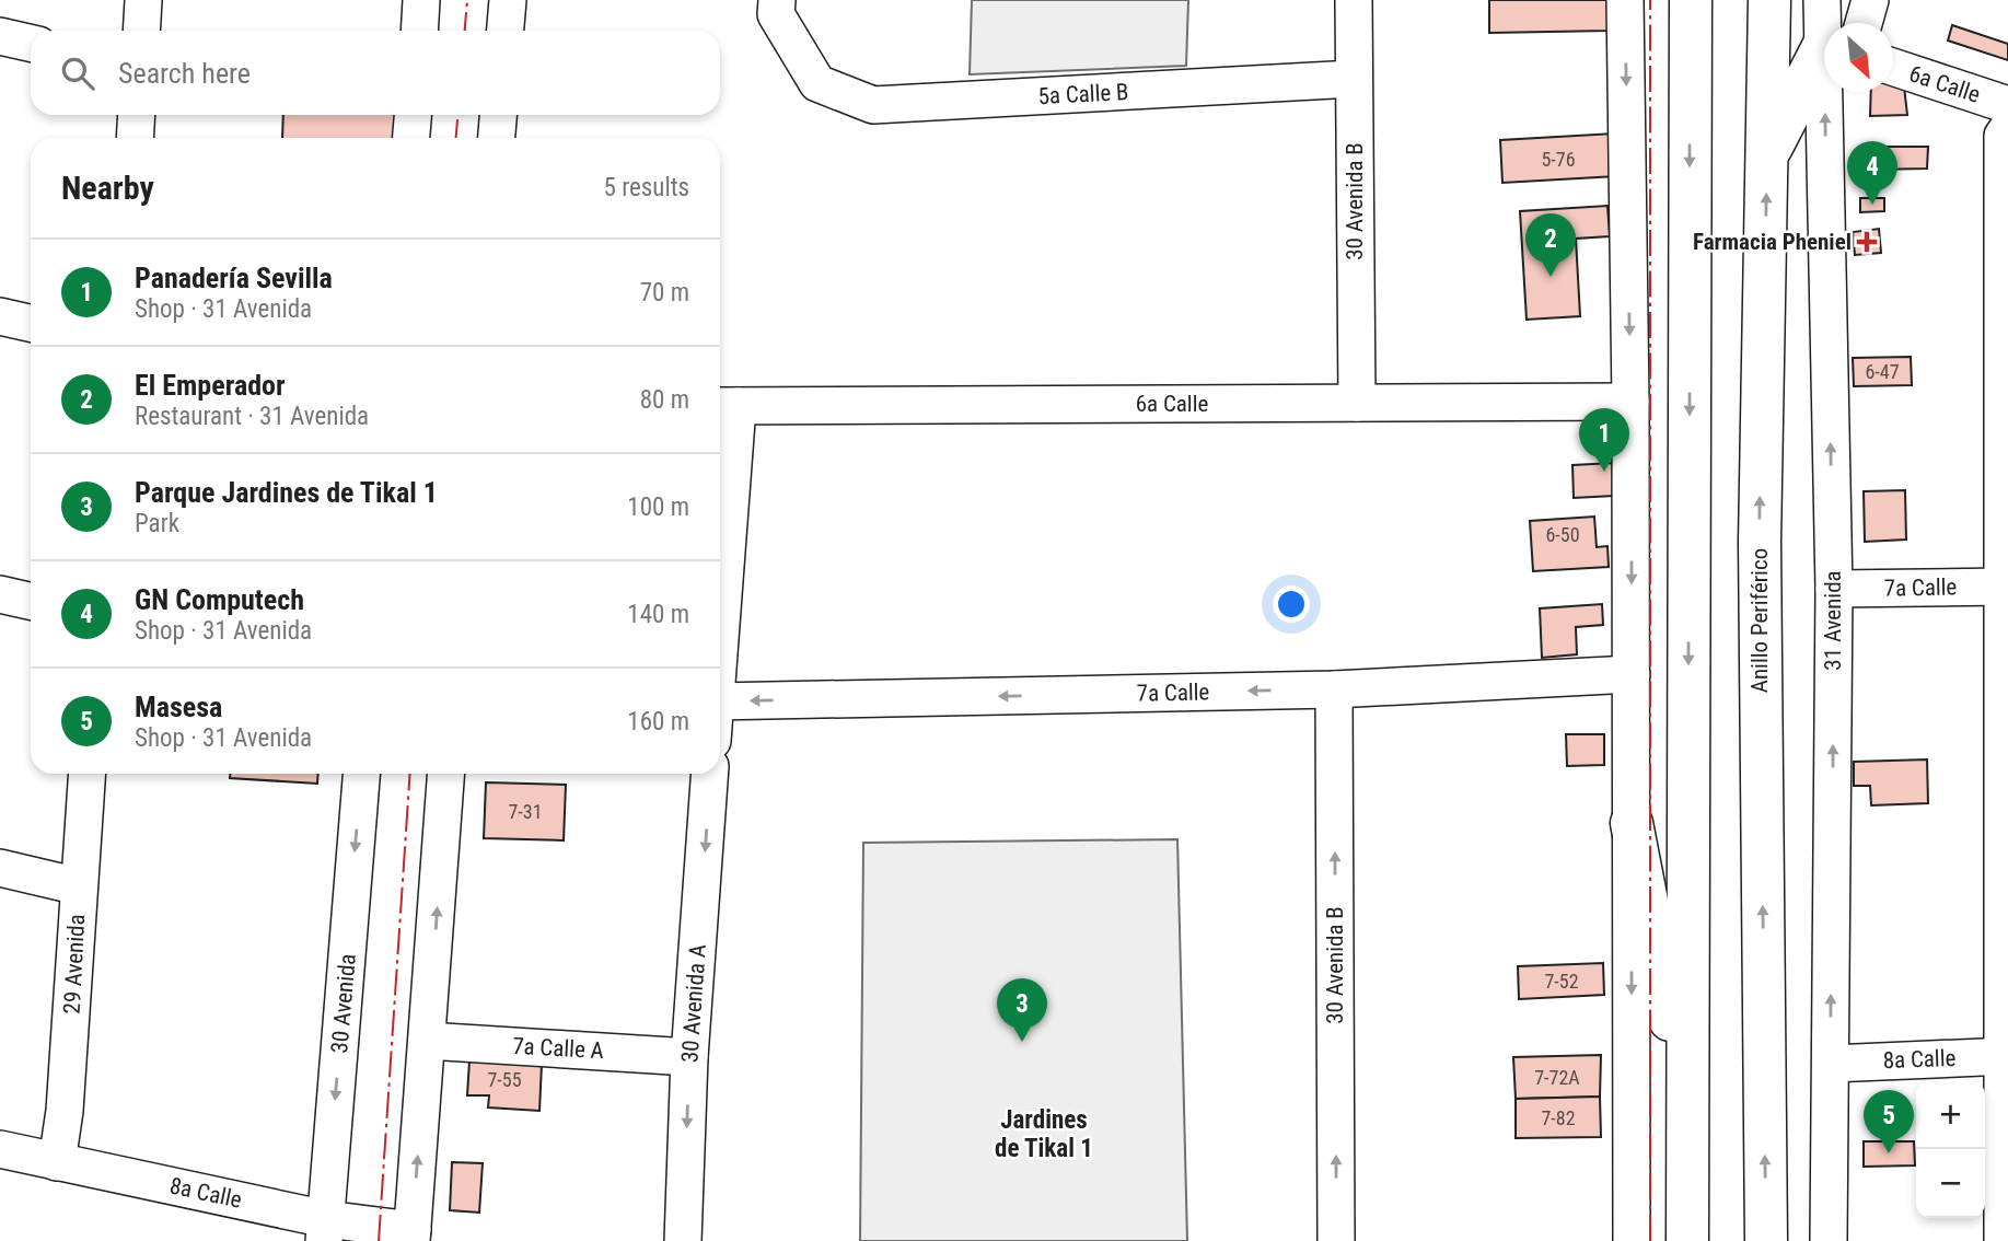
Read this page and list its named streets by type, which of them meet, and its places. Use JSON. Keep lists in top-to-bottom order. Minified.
{"streets":{"highway":["Anillo Periférico"],"street":["6a Calle","5a Calle B","30 Avenida B","7a Calle","31 Avenida","29 Avenida","30 Avenida","30 Avenida A","7a Calle A","8a Calle"]},"crossings":[["6a Calle","30 Avenida B"],["5a Calle B","30 Avenida B"],["30 Avenida B","7a Calle"],["7a Calle","31 Avenida"],["31 Avenida","8a Calle"],["29 Avenida","8a Calle"],["30 Avenida","8a Calle"],["30 Avenida A","7a Calle A"]],"one_way":["7a Calle"],"districts":["Jardines de Tikal 1"],"places":{"health":["Farmacia Pheniel"]},"house_numbers":["5-76","6-47","6-50","7-31","7-52","7-72A","7-55","7-82"],"north":"bottom right","page":{"search":"Search here","heading":["Nearby","5 results"],"pins":["4","2","1","3","5"],"list":[{"mark":"1","name":"Panadería Sevilla","note":"Shop · 31 Avenida","value":"70 m"},{"mark":"2","name":"El Emperador","note":"Restaurant · 31 Avenida","value":"80 m"},{"mark":"3","name":"Parque Jardines de Tikal 1","note":"Park","value":"100 m"},{"mark":"4","name":"GN Computech","note":"Shop · 31 Avenida","value":"140 m"},{"mark":"5","name":"Masesa","note":"Shop · 31 Avenida","value":"160 m"}],"map_buttons":["+","−"]}}
